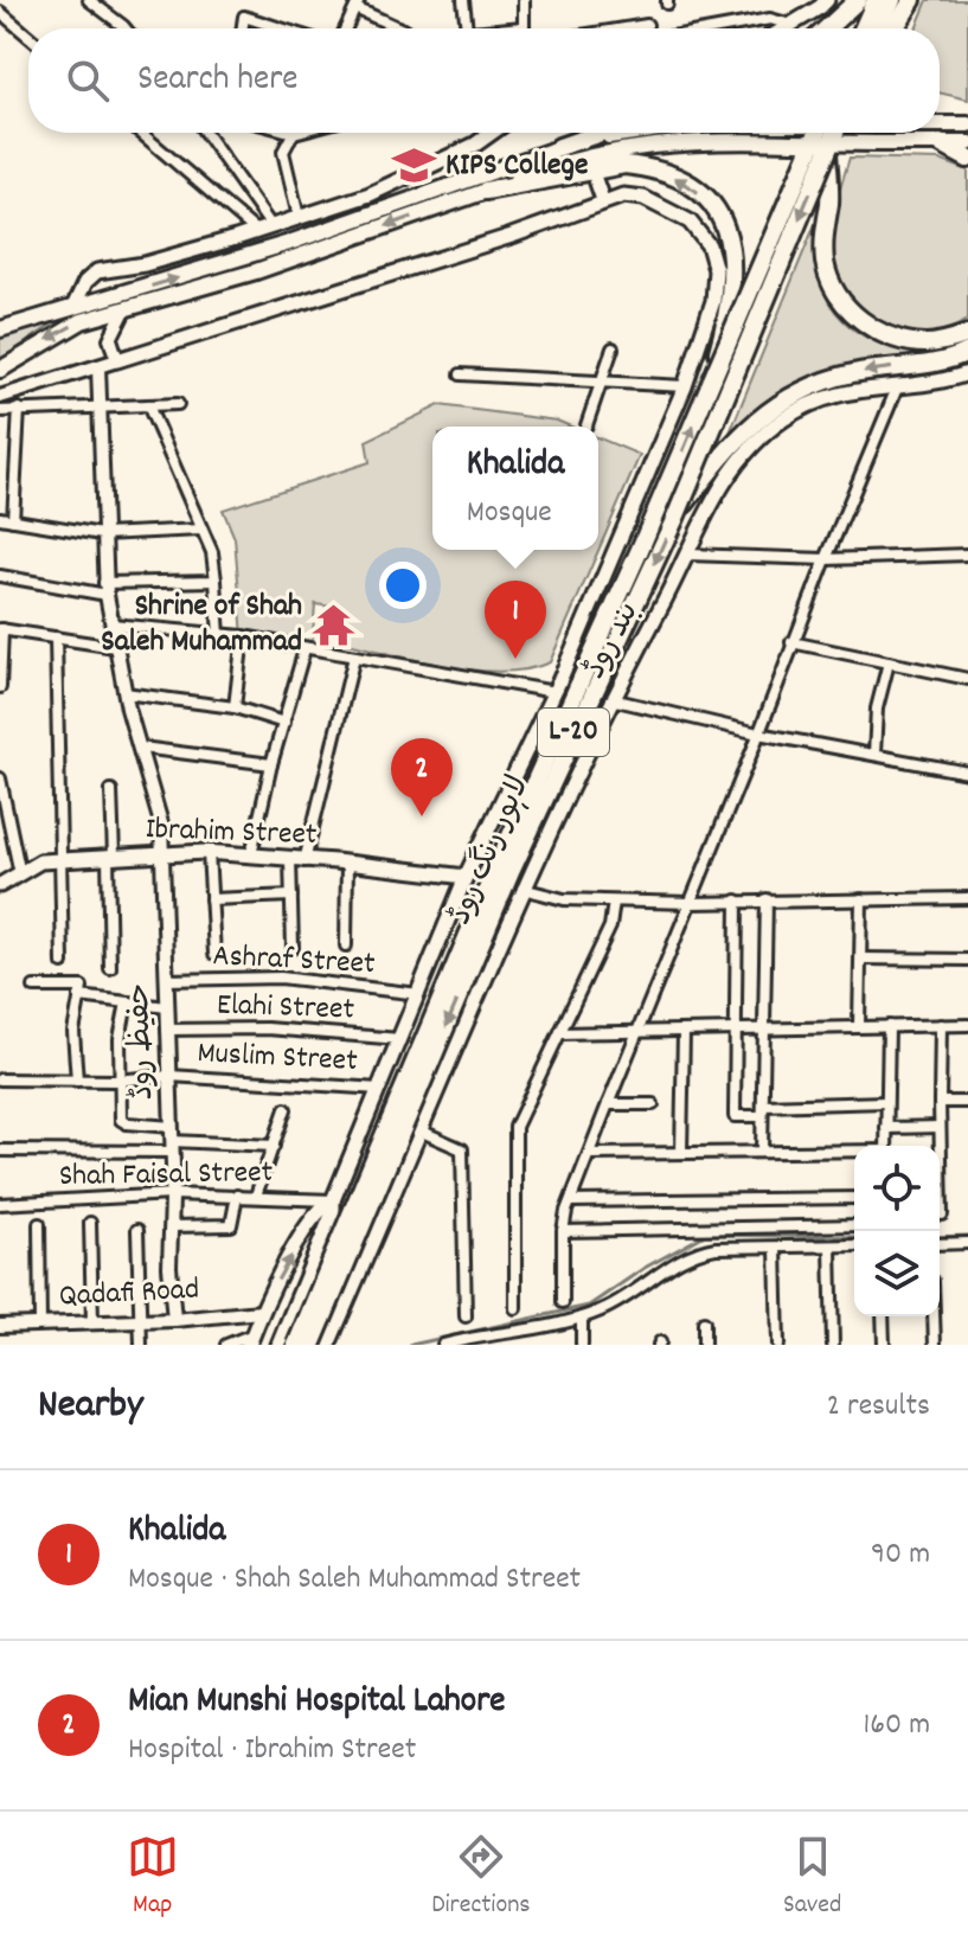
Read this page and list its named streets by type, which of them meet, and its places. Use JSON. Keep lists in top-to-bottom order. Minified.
{"streets":{"highway":["L-20","لاہور رنگ روڈ"],"main road":["بند روڈ","Ibrahim Street"],"street":["Ashraf Street","Elahi Street","حفیظ روڈ","Muslim Street","Shah Faisal Street","Qadafi Road"]},"crossings":[["بند روڈ","Ibrahim Street"],["بند روڈ","Ashraf Street"],["بند روڈ","Elahi Street"],["بند روڈ","Muslim Street"],["بند روڈ","Shah Faisal Street"],["بند روڈ","Qadafi Road"],["Ibrahim Street","حفیظ روڈ"],["Ashraf Street","حفیظ روڈ"],["Elahi Street","حفیظ روڈ"],["حفیظ روڈ","Muslim Street"],["حفیظ روڈ","Shah Faisal Street"],["حفیظ روڈ","Qadafi Road"]],"places":{"school or university":["KIPS College"],"temple":["Shrine of Shah Saleh Muhammad"]},"page":{"search":"Search here","popup":["Khalida","Mosque"],"pins":["1","2"],"heading":["Nearby","2 results"],"list":[{"mark":"1","name":"Khalida","note":"Mosque · Shah Saleh Muhammad Street","value":"90 m"},{"mark":"2","name":"Mian Munshi Hospital Lahore","note":"Hospital · Ibrahim Street","value":"160 m"}],"nav":["Map","Directions","Saved"]}}
